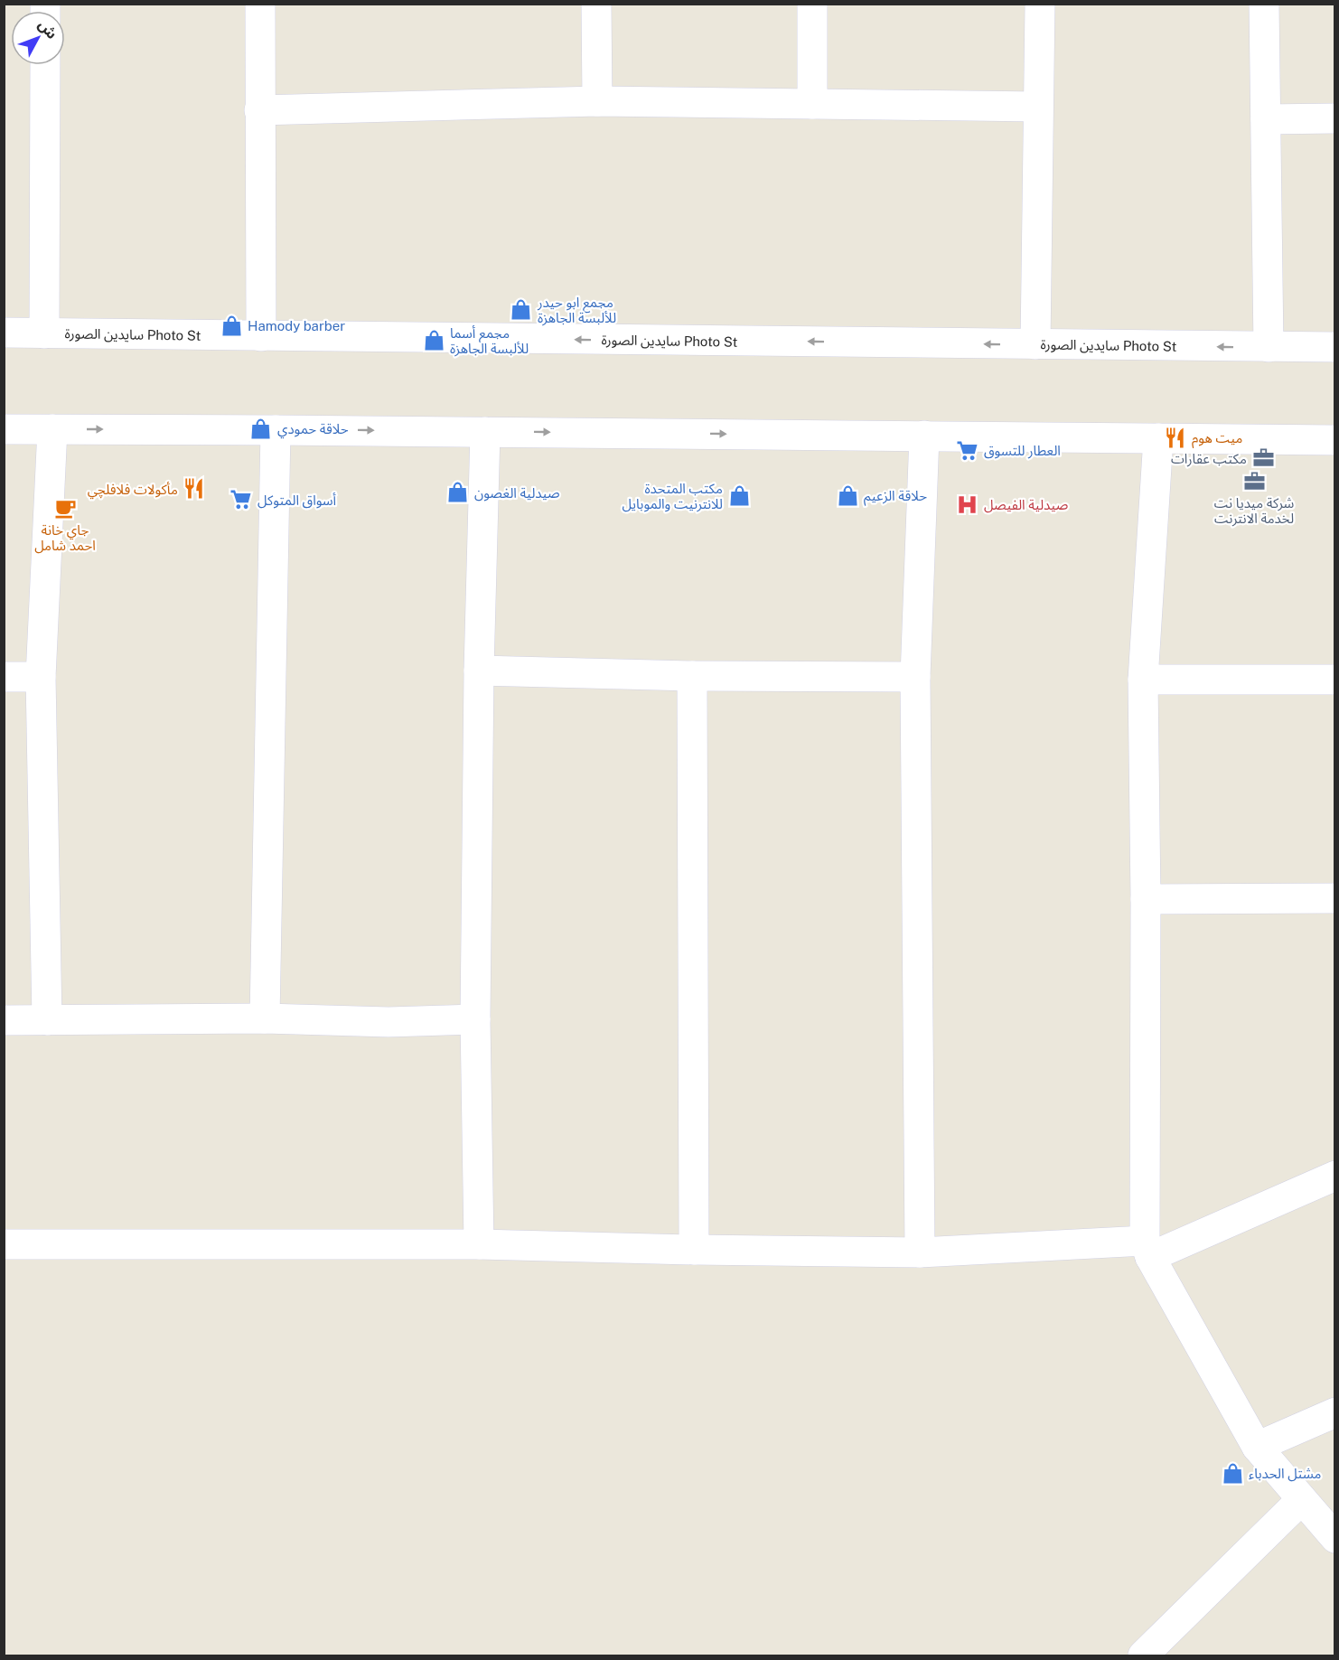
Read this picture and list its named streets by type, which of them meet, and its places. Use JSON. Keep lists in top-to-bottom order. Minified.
{"streets":{"street":["سايدين الصورة Photo St"]},"places":{"shop":["مجمع ابو حيدر للألبسة الجاهزة","Hamody barber","مجمع أسما للألبسة الجاهزة","حلاقة حمودي","صيدلية الغصون","حلاقة الزعيم","مكتب المتحدة للانترنيت والموبايل","مشتل الحدباء"],"restaurant":["ميت هوم","مأكولات فلافلچي"],"supermarket":["العطار للتسوق","أسواق المتوكل"],"office":["مكتب عقارات","شركة ميديا نت لخدمة الانترنت"],"hospital":["صيدلية الفيصل"],"cafe":["جاي خانة احمد شامل"]},"north":"top right"}
